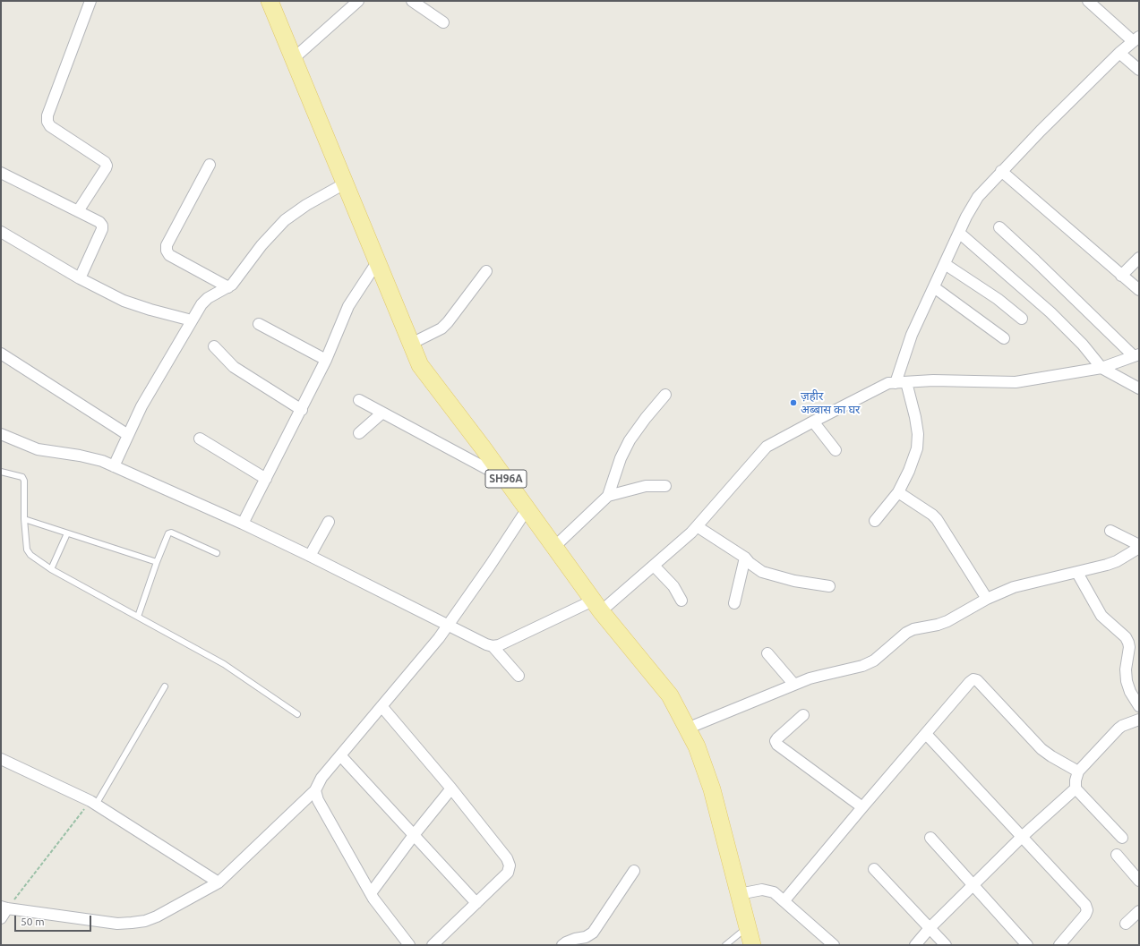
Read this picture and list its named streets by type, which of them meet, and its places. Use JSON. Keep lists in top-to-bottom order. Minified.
{"streets":{"main road":["SH96A"]},"places":["ज़हीर अब्बास का घर"],"scale_bar":"50 m"}
